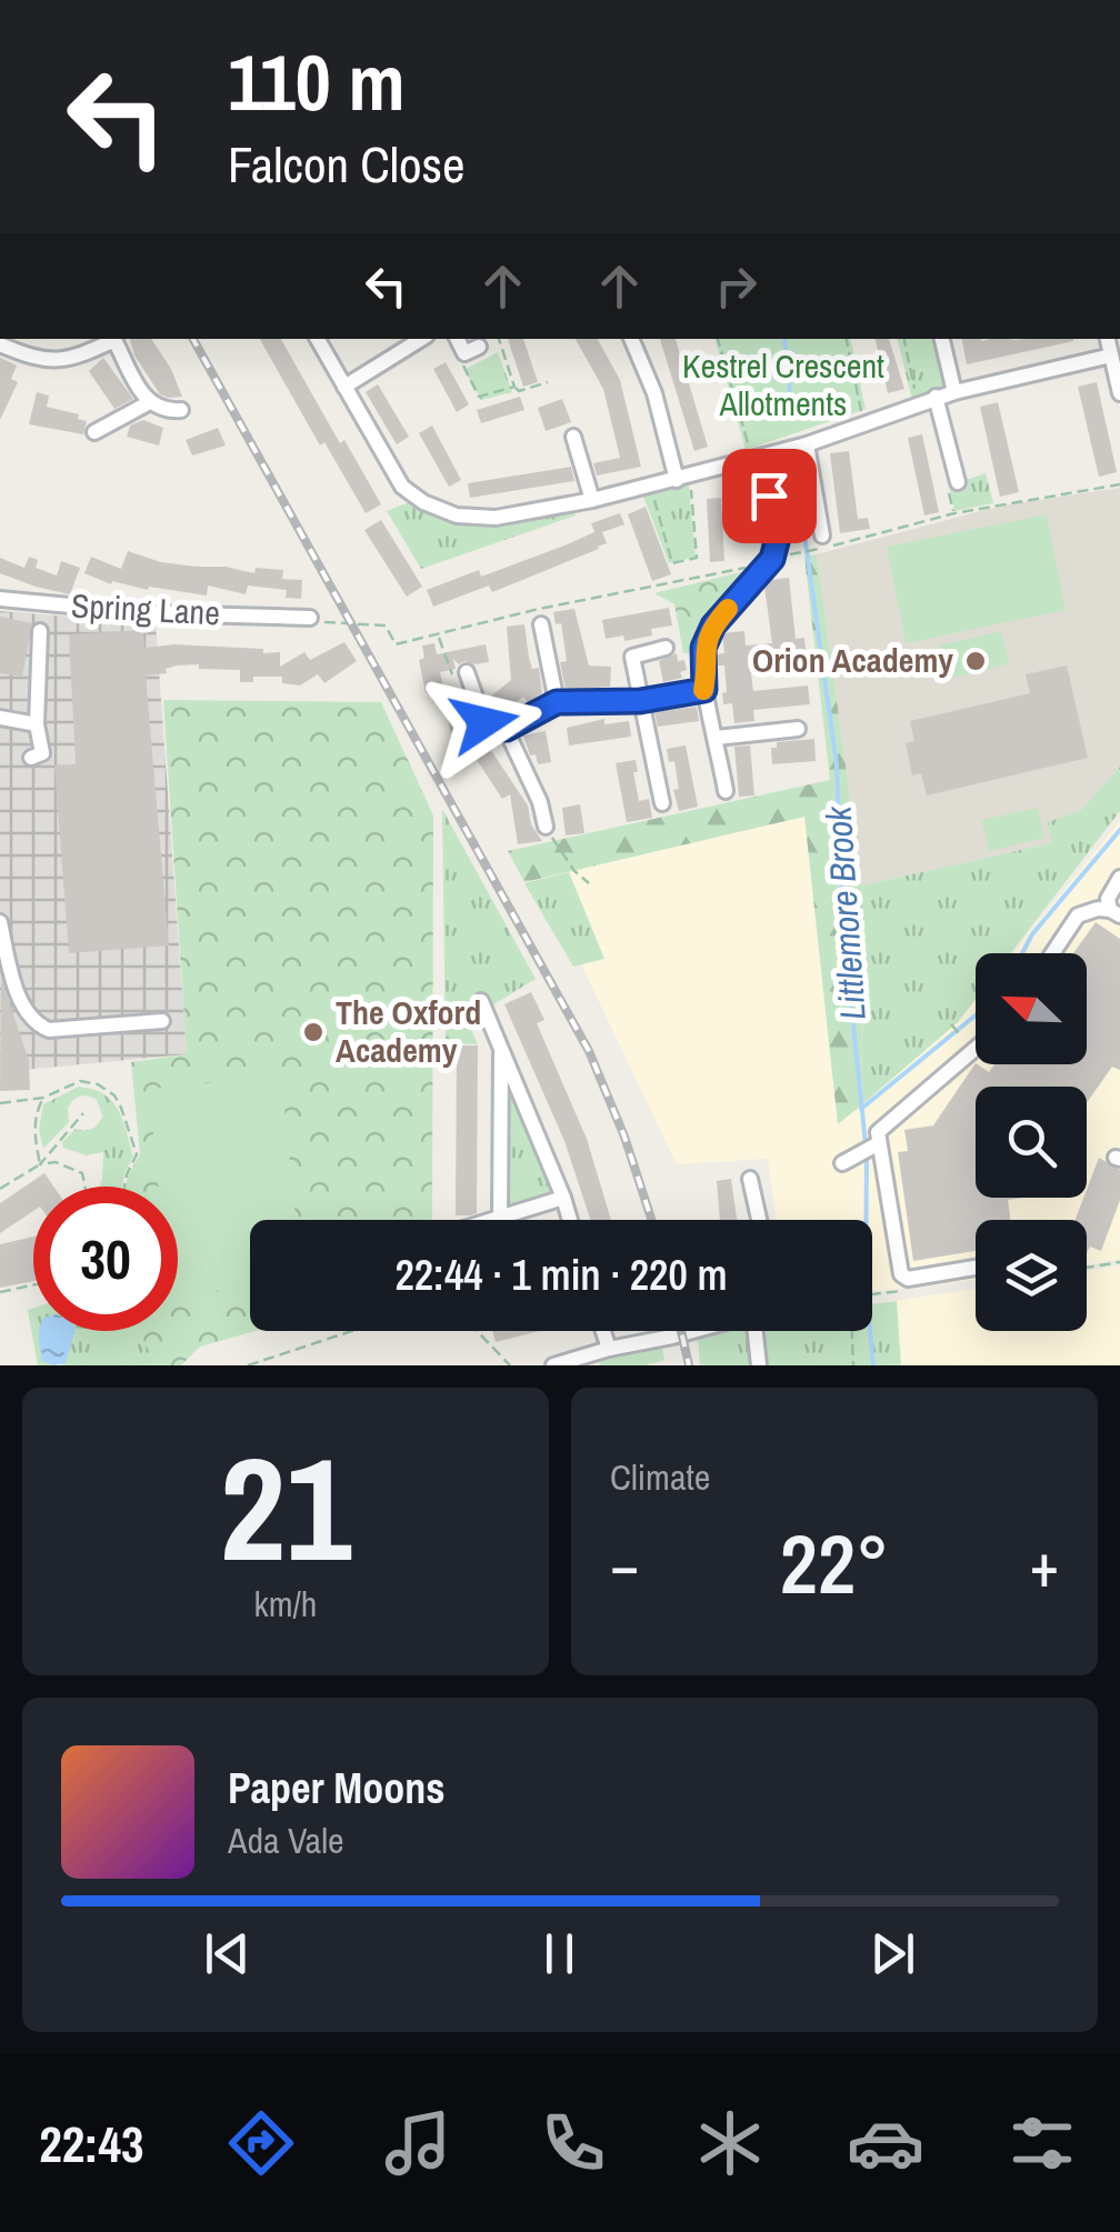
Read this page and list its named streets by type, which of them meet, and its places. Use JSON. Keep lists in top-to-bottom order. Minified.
{"streets":{"street":["Spring Lane"]},"water":["Littlemore Brook"],"parks":["Kestrel Crescent Allotments"],"places":["Orion Academy","The Oxford Academy"],"north":"top left","page":{"turn":["110 m","Falcon Close"],"limit":"30","trip":"22:44 · 1 min · 220 m","tile":[["21","km/h"],"Climate"],"heat":["−","22°","+"],"song":["Paper Moons","Ada Vale"],"tabs":"22:43"}}
